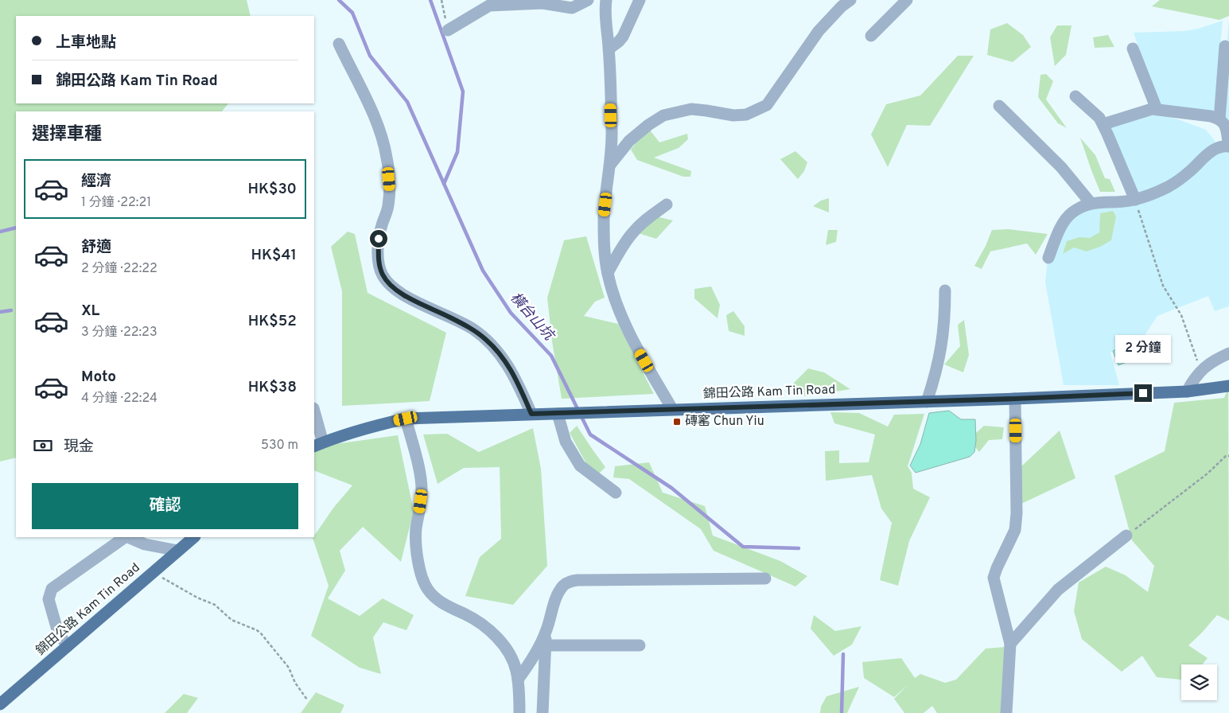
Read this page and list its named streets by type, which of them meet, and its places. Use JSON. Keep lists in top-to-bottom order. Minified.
{"streets":{"main road":["錦田公路 Kam Tin Road"]},"water":["橫台山坑"],"places":{"transit":["磚窰 Chun Yiu"]},"page":{"banner":["上車地點","錦田公路 Kam Tin Road"],"heading":"選擇車種","list":[{"name":"經濟","note":"1 分鐘 · 22:21","value":"HK$30"},{"name":"舒適","note":"2 分鐘 · 22:22","value":"HK$41"},{"name":"XL","note":"3 分鐘 · 22:23","value":"HK$52"},{"name":"Moto","note":"4 分鐘 · 22:24","value":"HK$38"}],"bubble":"2 分鐘","pay":["現金","530 m"],"buttons":"確認"}}
